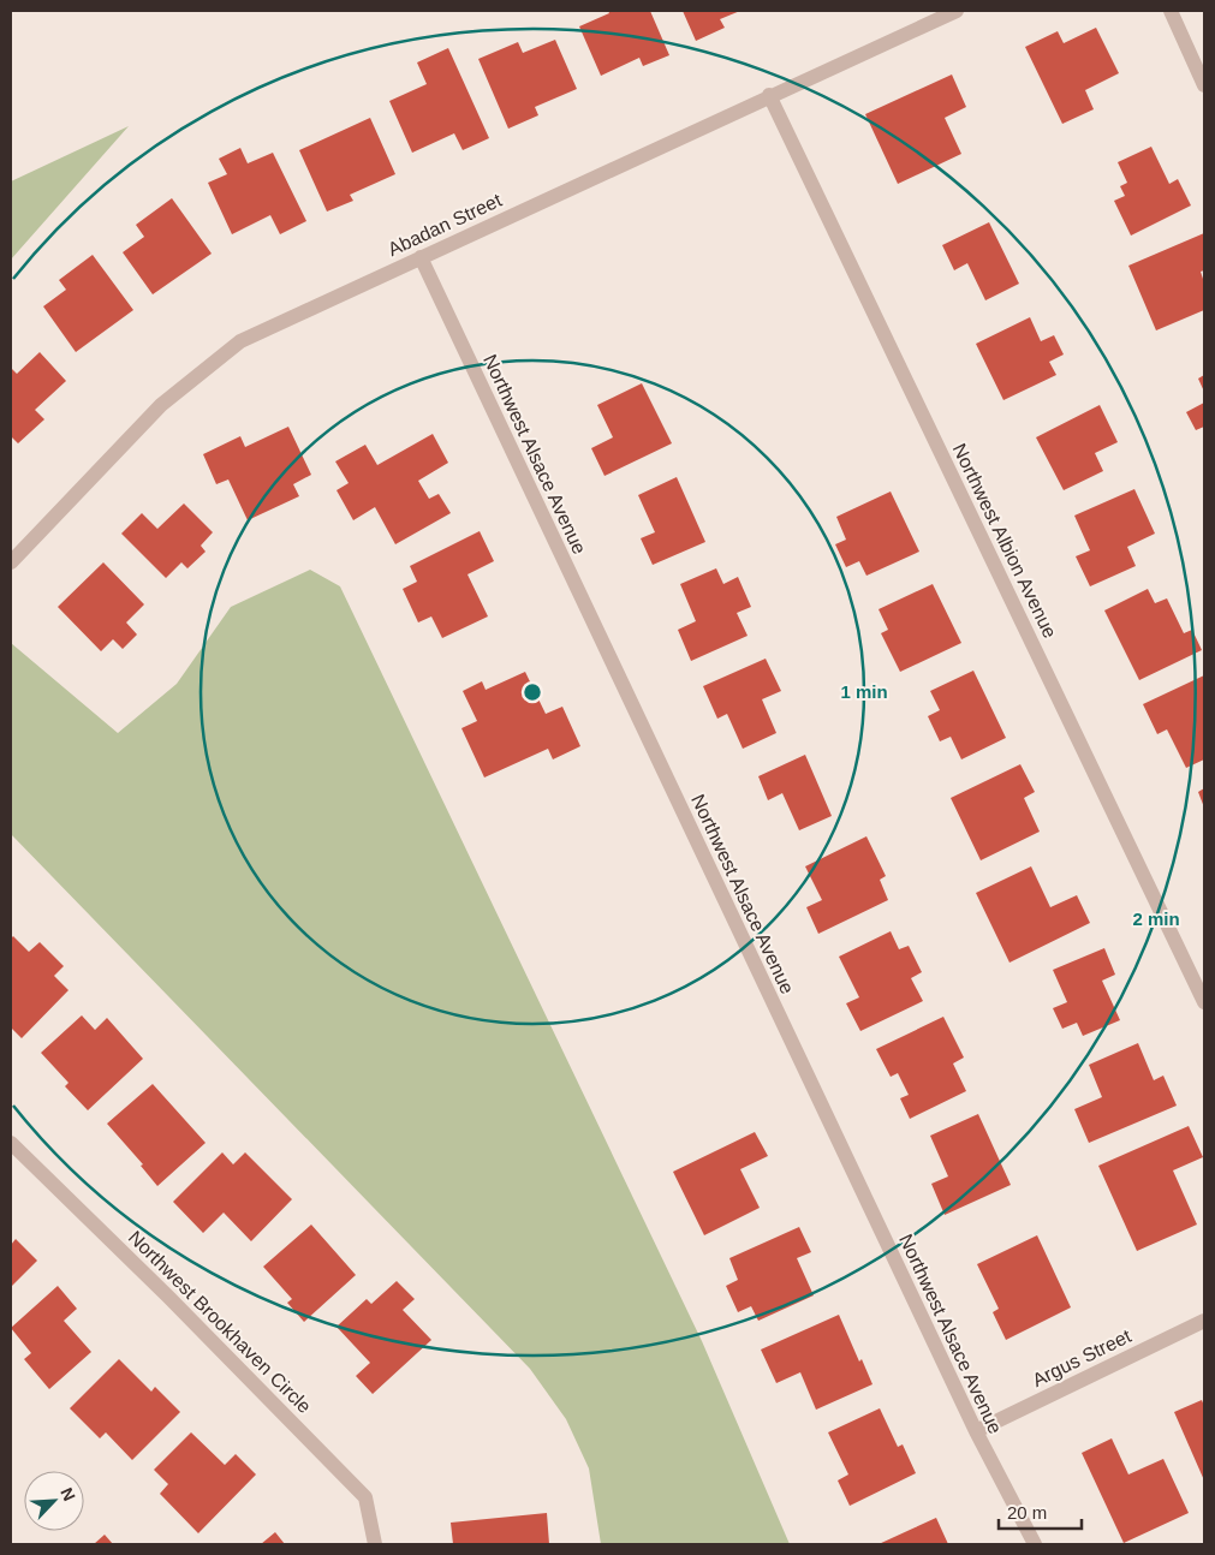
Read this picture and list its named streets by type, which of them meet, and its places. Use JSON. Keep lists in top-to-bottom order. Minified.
{"streets":{"street":["Abadan Street","Northwest Alsace Avenue","Northwest Albion Avenue","Northwest Brookhaven Circle","Argus Street"]},"crossings":[["Abadan Street","Northwest Alsace Avenue"],["Abadan Street","Northwest Albion Avenue"],["Northwest Alsace Avenue","Argus Street"]],"scale_bar":"20 m","north":"top right","rings":["1 min","2 min"]}
